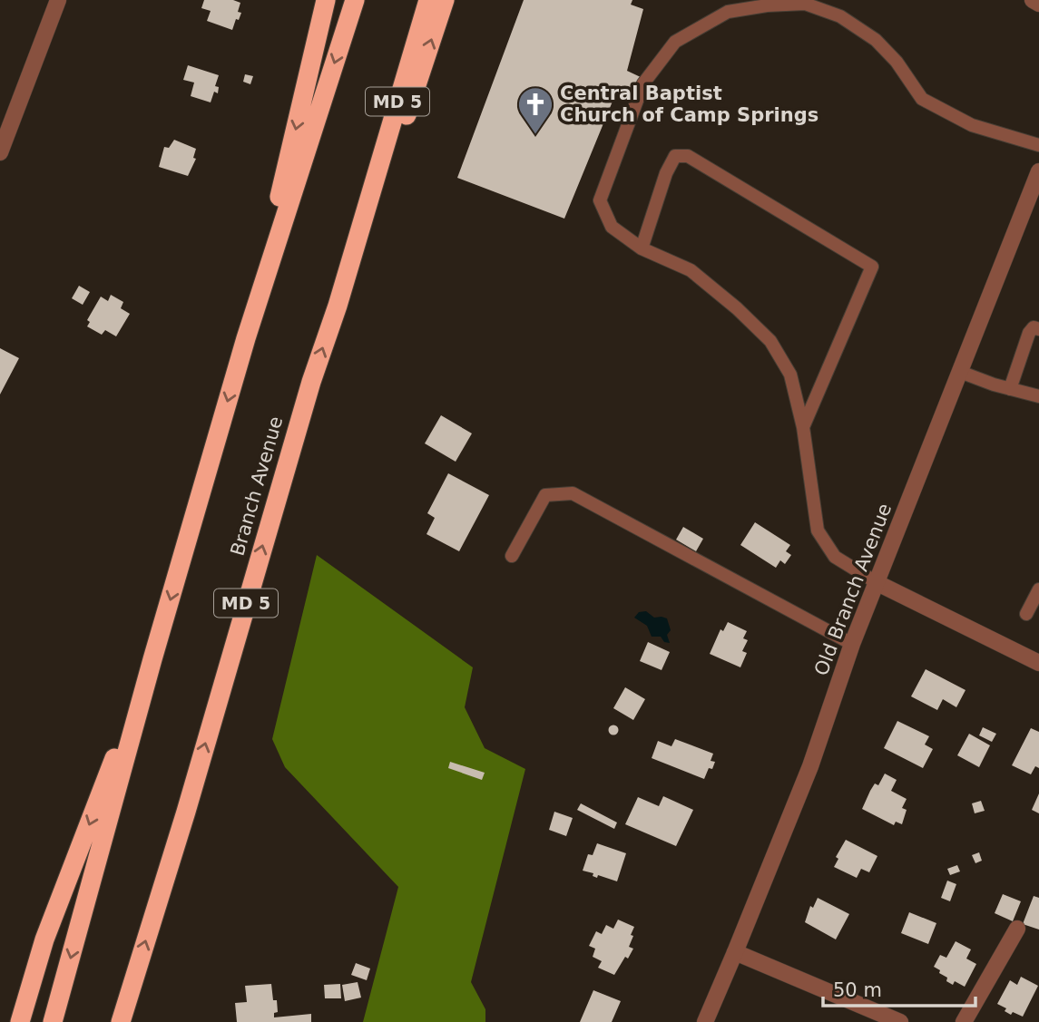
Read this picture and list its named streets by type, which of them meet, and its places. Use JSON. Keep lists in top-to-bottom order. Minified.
{"streets":{"highway":["MD 5","Branch Avenue"],"street":["Old Branch Avenue"]},"places":{"church":["Central Baptist Church of Camp Springs"]},"scale_bar":"50 m"}
